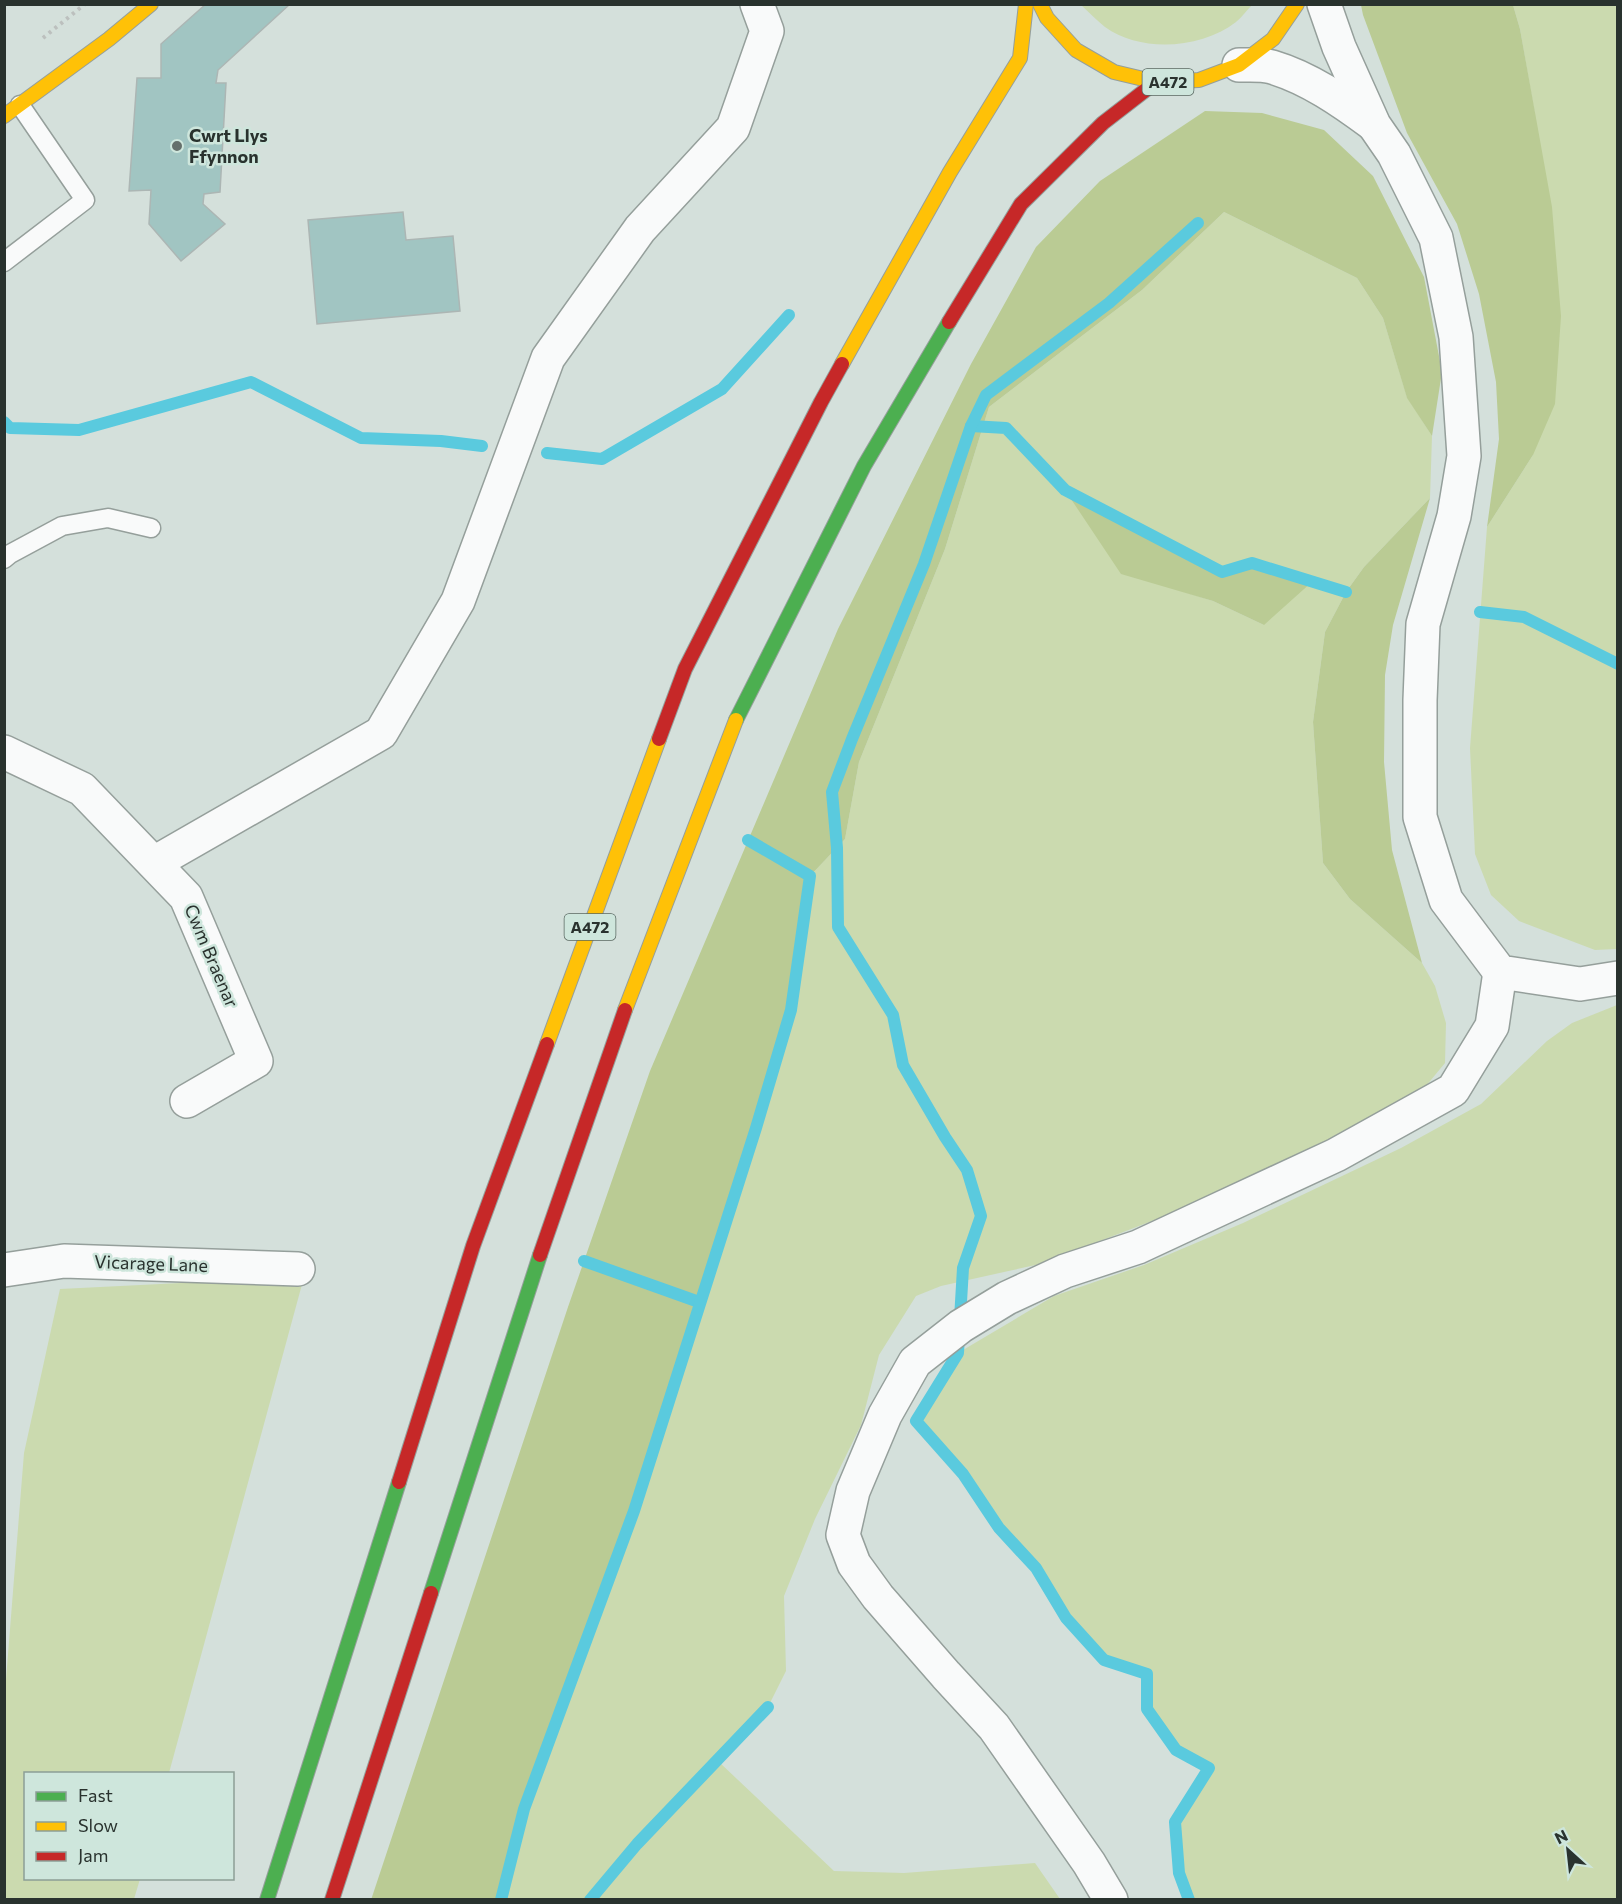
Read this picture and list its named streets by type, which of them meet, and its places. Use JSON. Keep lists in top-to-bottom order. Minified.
{"streets":{"main road":["A472"],"street":["Cwm Braenar","Vicarage Lane"]},"places":["Cwrt Llys Ffynnon"],"legend":["Fast","Slow","Jam"],"north":"top left"}
